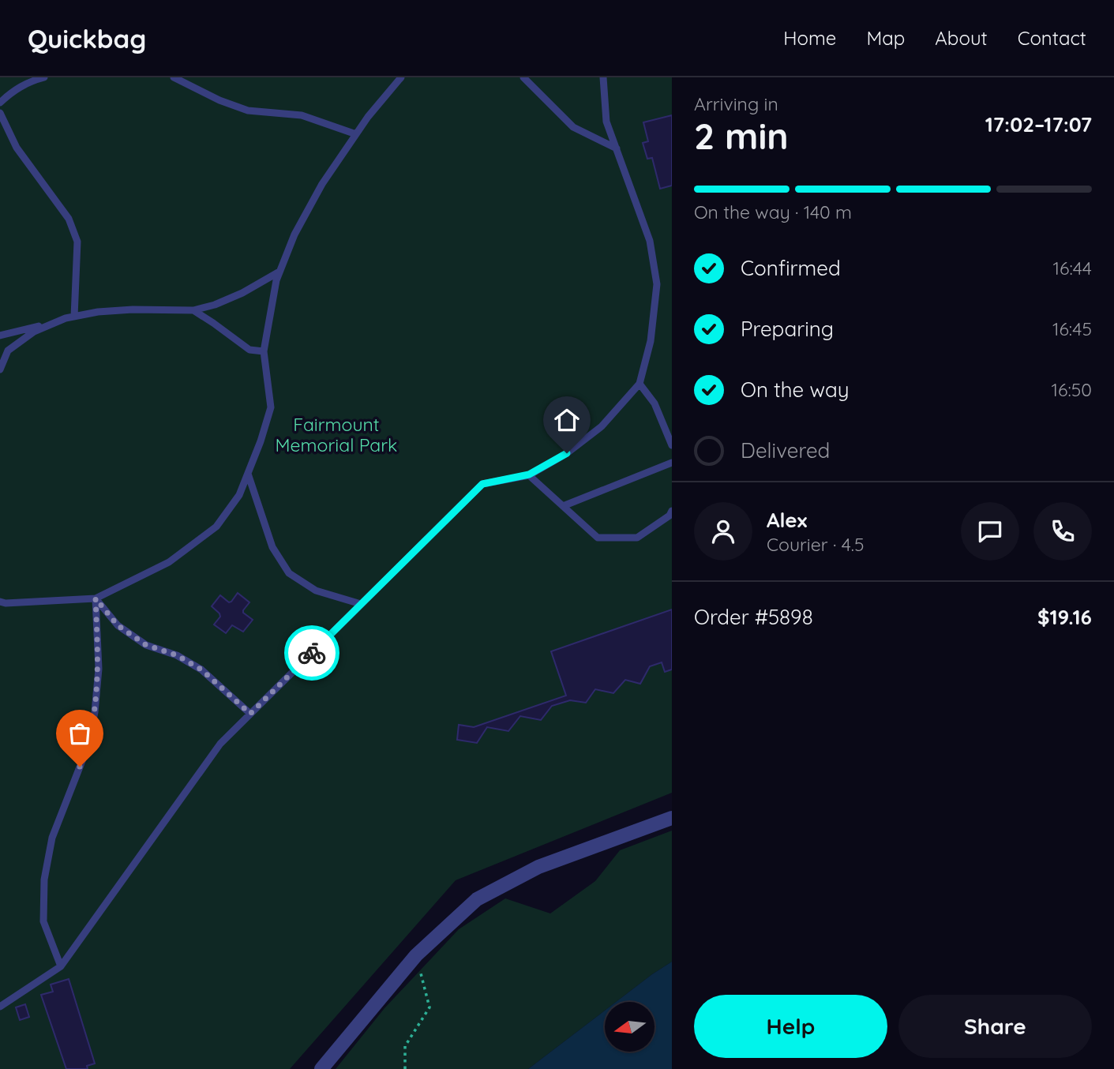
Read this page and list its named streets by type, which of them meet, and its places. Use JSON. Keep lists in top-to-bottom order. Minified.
{"parks":["Fairmount Memorial Park"],"north":"left","page":{"header":"Quickbag","nav":["Home","Map","About","Contact"],"heading":["2 min","Arriving in","17:02–17:07"],"panel":["Alex","Courier · 4.5","Order #5898","$19.16"],"bar":"On the way · 140 m","list":[["Confirmed","16:44"],["Preparing","16:45"],["On the way","16:50"],"Delivered"],"buttons":["Help","Share"]}}
